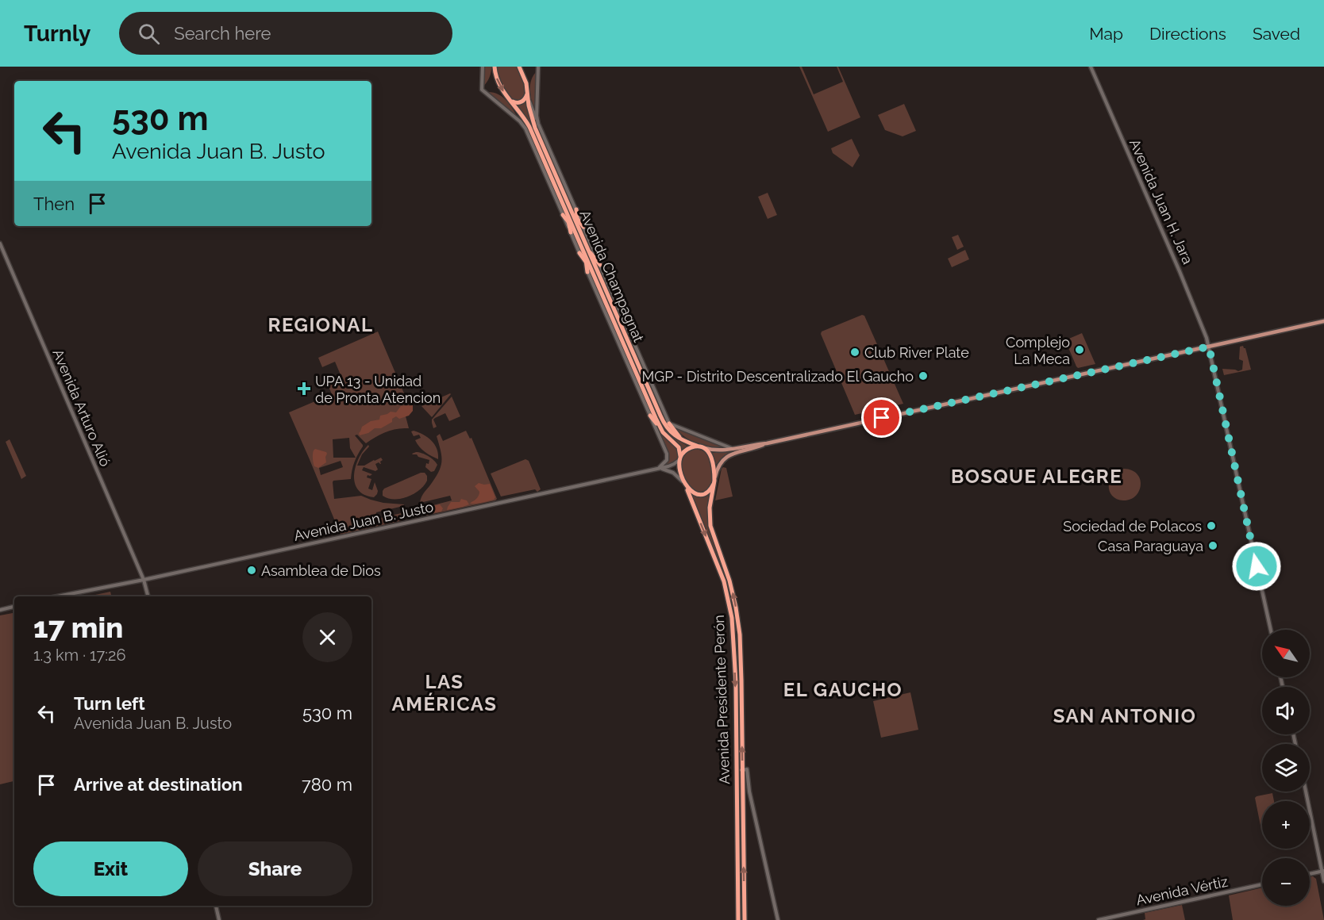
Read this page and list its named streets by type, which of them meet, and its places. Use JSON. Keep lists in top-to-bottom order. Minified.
{"streets":{"highway":["Avenida Champagnat","Avenida Presidente Perón"],"main road":["Avenida Juan H. Jara","Avenida Arturo Alió","Avenida Juan B. Justo","Avenida Vértiz"]},"crossings":[["Avenida Champagnat","Avenida Juan B. Justo"],["Avenida Champagnat","Avenida Presidente Perón"],["Avenida Arturo Alió","Avenida Juan B. Justo"],["Avenida Juan B. Justo","Avenida Presidente Perón"]],"districts":["REGIONAL","BOSQUE ALEGRE","LAS AMÉRICAS","EL GAUCHO","SAN ANTONIO"],"places":{"other":["Complejo La Meca","Club River Plate","MGP - Distrito Descentralizado El Gaucho","Sociedad de Polacos","Casa Paraguaya","Asamblea de Dios"],"health":["UPA 13 - Unidad de Pronta Atencion"]},"north":"top left","page":{"header":"Turnly","search":"Search here","nav":["Map","Directions","Saved"],"turn":["530 m","Avenida Juan B. Justo"],"then":"Then","heading":["17 min","1.3 km · 17:26"],"map_buttons":["+","−"],"list":[{"name":"Turn left","note":"Avenida Juan B. Justo","value":"530 m"},{"name":"Arrive at destination","value":"780 m"}],"buttons":["Exit","Share"]}}
